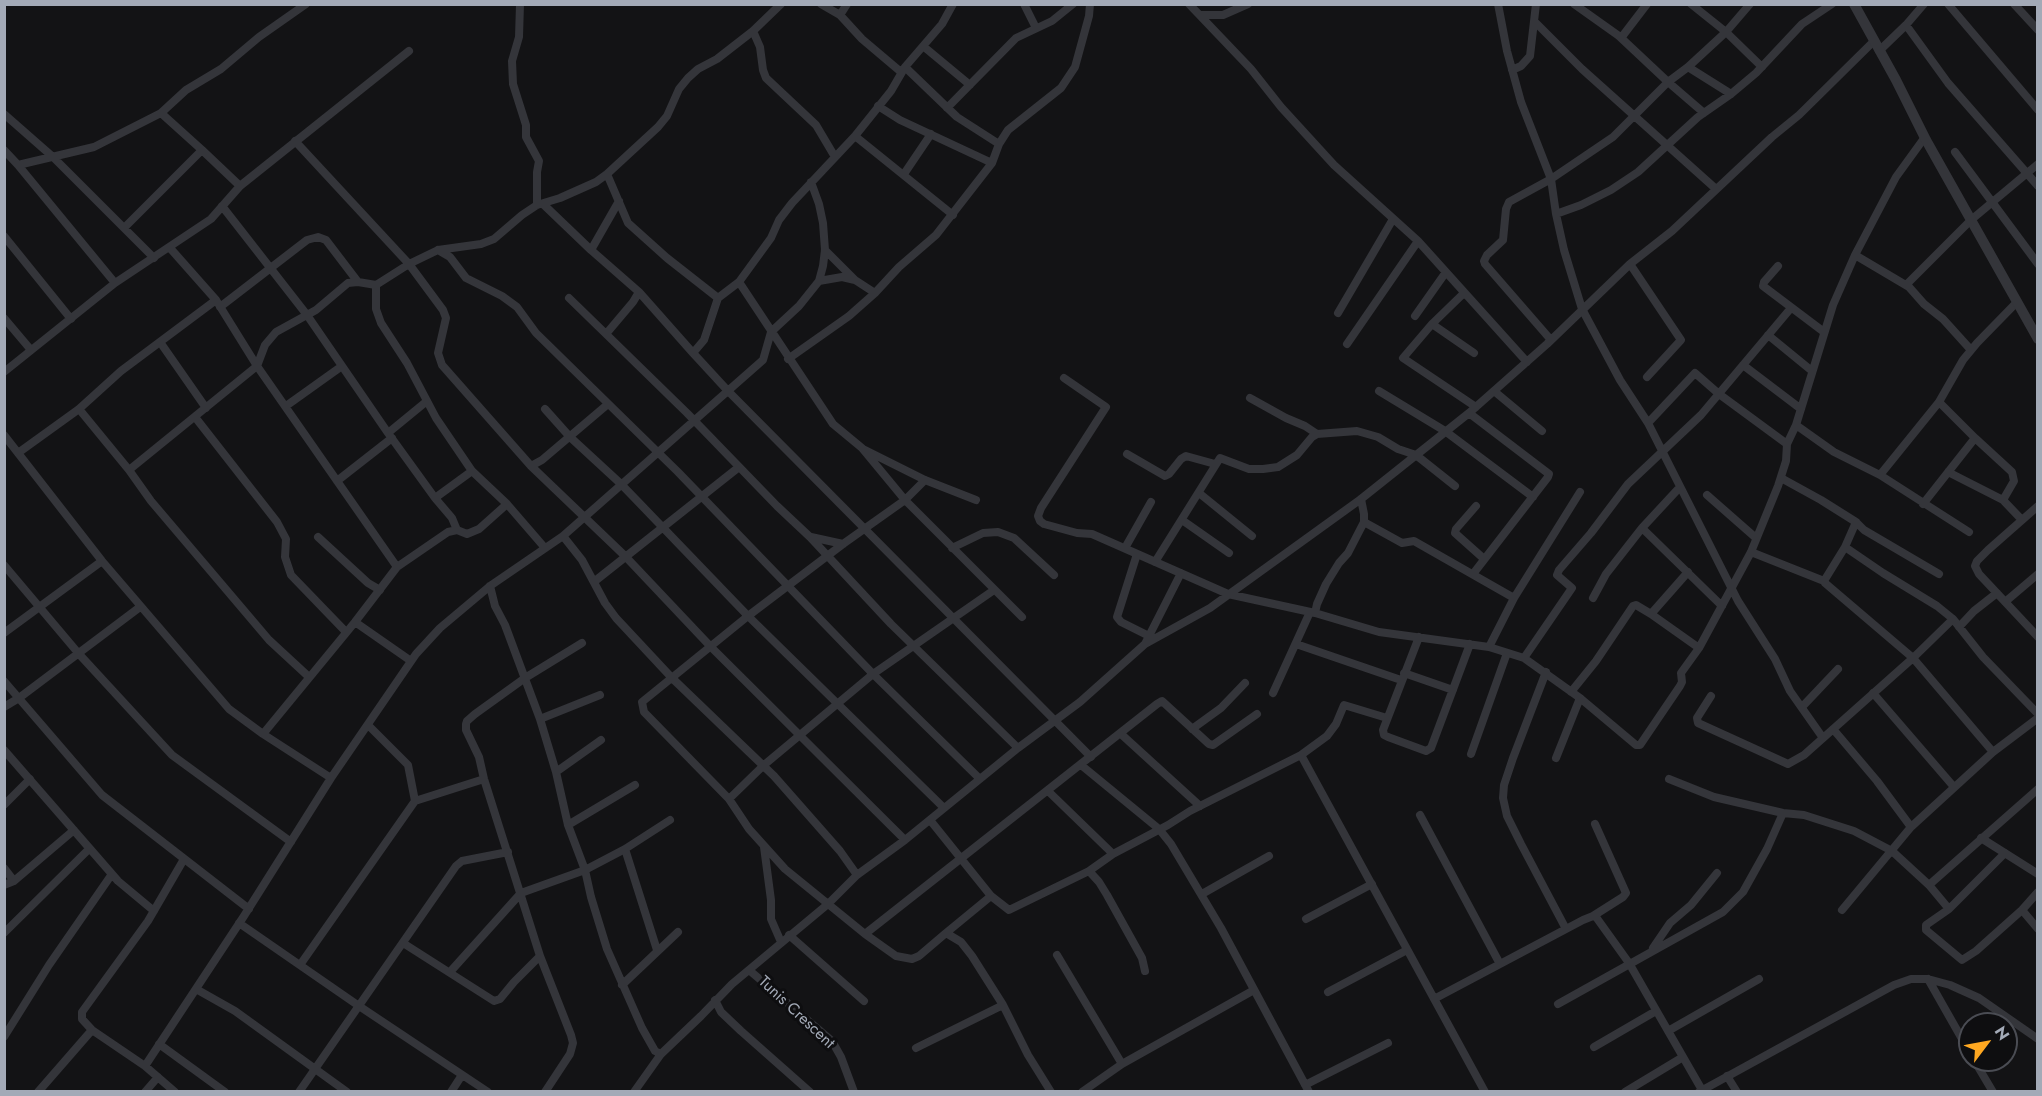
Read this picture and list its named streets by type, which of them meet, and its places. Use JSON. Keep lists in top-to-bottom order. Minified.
{"streets":{"street":["Tunis Crescent"]},"north":"top right"}
